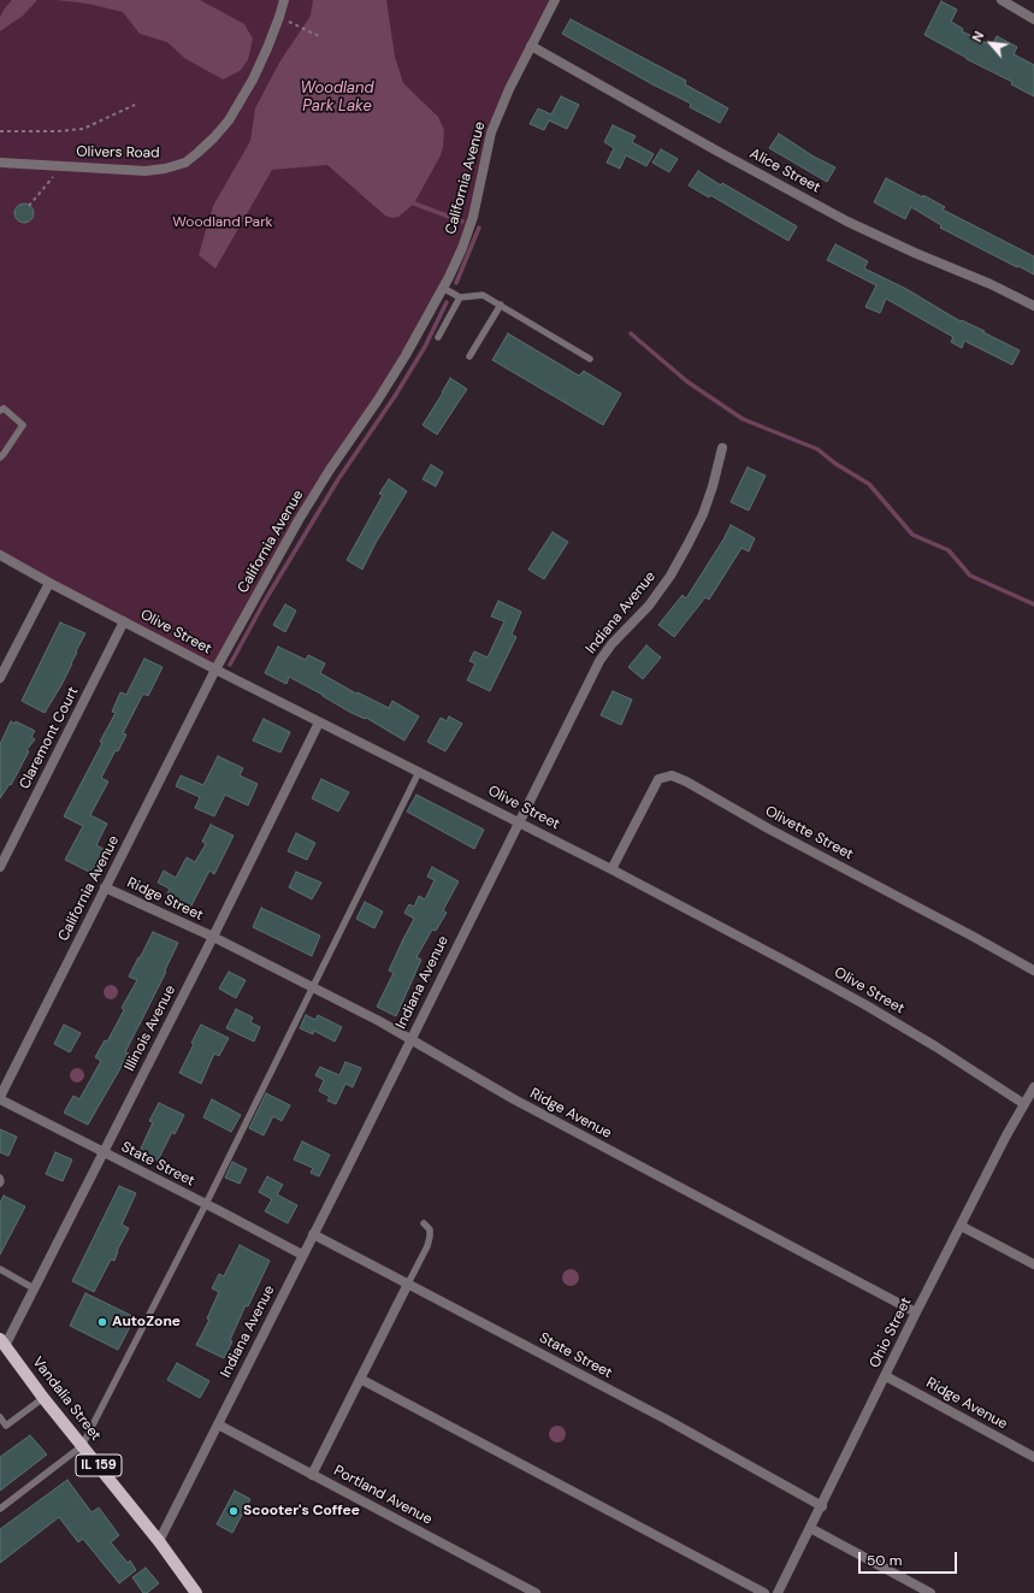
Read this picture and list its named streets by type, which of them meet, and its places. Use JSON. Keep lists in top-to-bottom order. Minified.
{"streets":{"main road":["Vandalia Street","IL 159"],"street":["Olivers Road","Alice Street","California Avenue","Indiana Avenue","Olive Street","Claremont Court","Olivette Street","Ridge Street","Illinois Avenue","Ridge Avenue","State Street","Ohio Street","Portland Avenue"]},"crossings":[["Alice Street","California Avenue"],["California Avenue","Olive Street"],["California Avenue","Ridge Street"],["California Avenue","State Street"],["Indiana Avenue","Olive Street"],["Indiana Avenue","Ridge Avenue"],["Indiana Avenue","State Street"],["Indiana Avenue","Vandalia Street"],["Indiana Avenue","Portland Avenue"],["Olive Street","Claremont Court"],["Olive Street","Olivette Street"],["Olive Street","Illinois Avenue"],["Olive Street","Ohio Street"],["Ridge Street","Illinois Avenue"],["Ridge Street","Ridge Avenue"],["Illinois Avenue","Ridge Avenue"],["Illinois Avenue","State Street"],["Illinois Avenue","Vandalia Street"],["Ridge Avenue","Ohio Street"],["State Street","Ohio Street"]],"water":["Woodland Park Lake"],"parks":["Woodland Park"],"places":["AutoZone","Scooter's Coffee"],"scale_bar":"50 m","north":"top left"}
